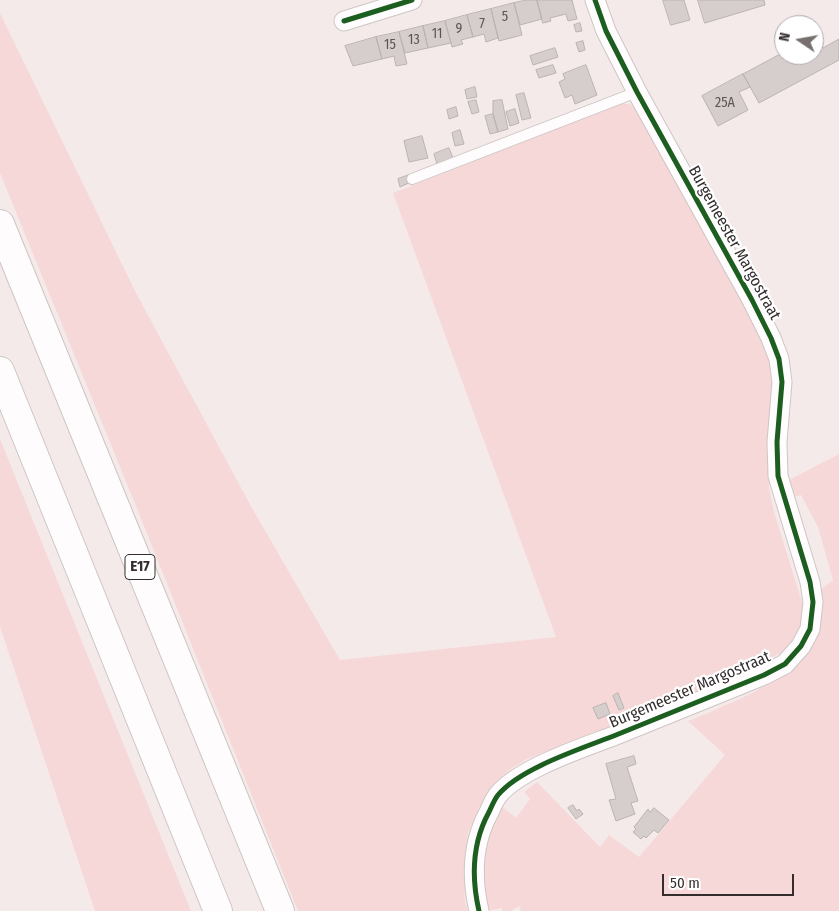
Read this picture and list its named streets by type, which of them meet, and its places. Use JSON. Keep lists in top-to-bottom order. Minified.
{"streets":{"highway":["E17"],"street":["Burgemeester Margostraat"]},"house_numbers":["5","7","9","11","13","15","25A"],"scale_bar":"50 m","north":"left"}
